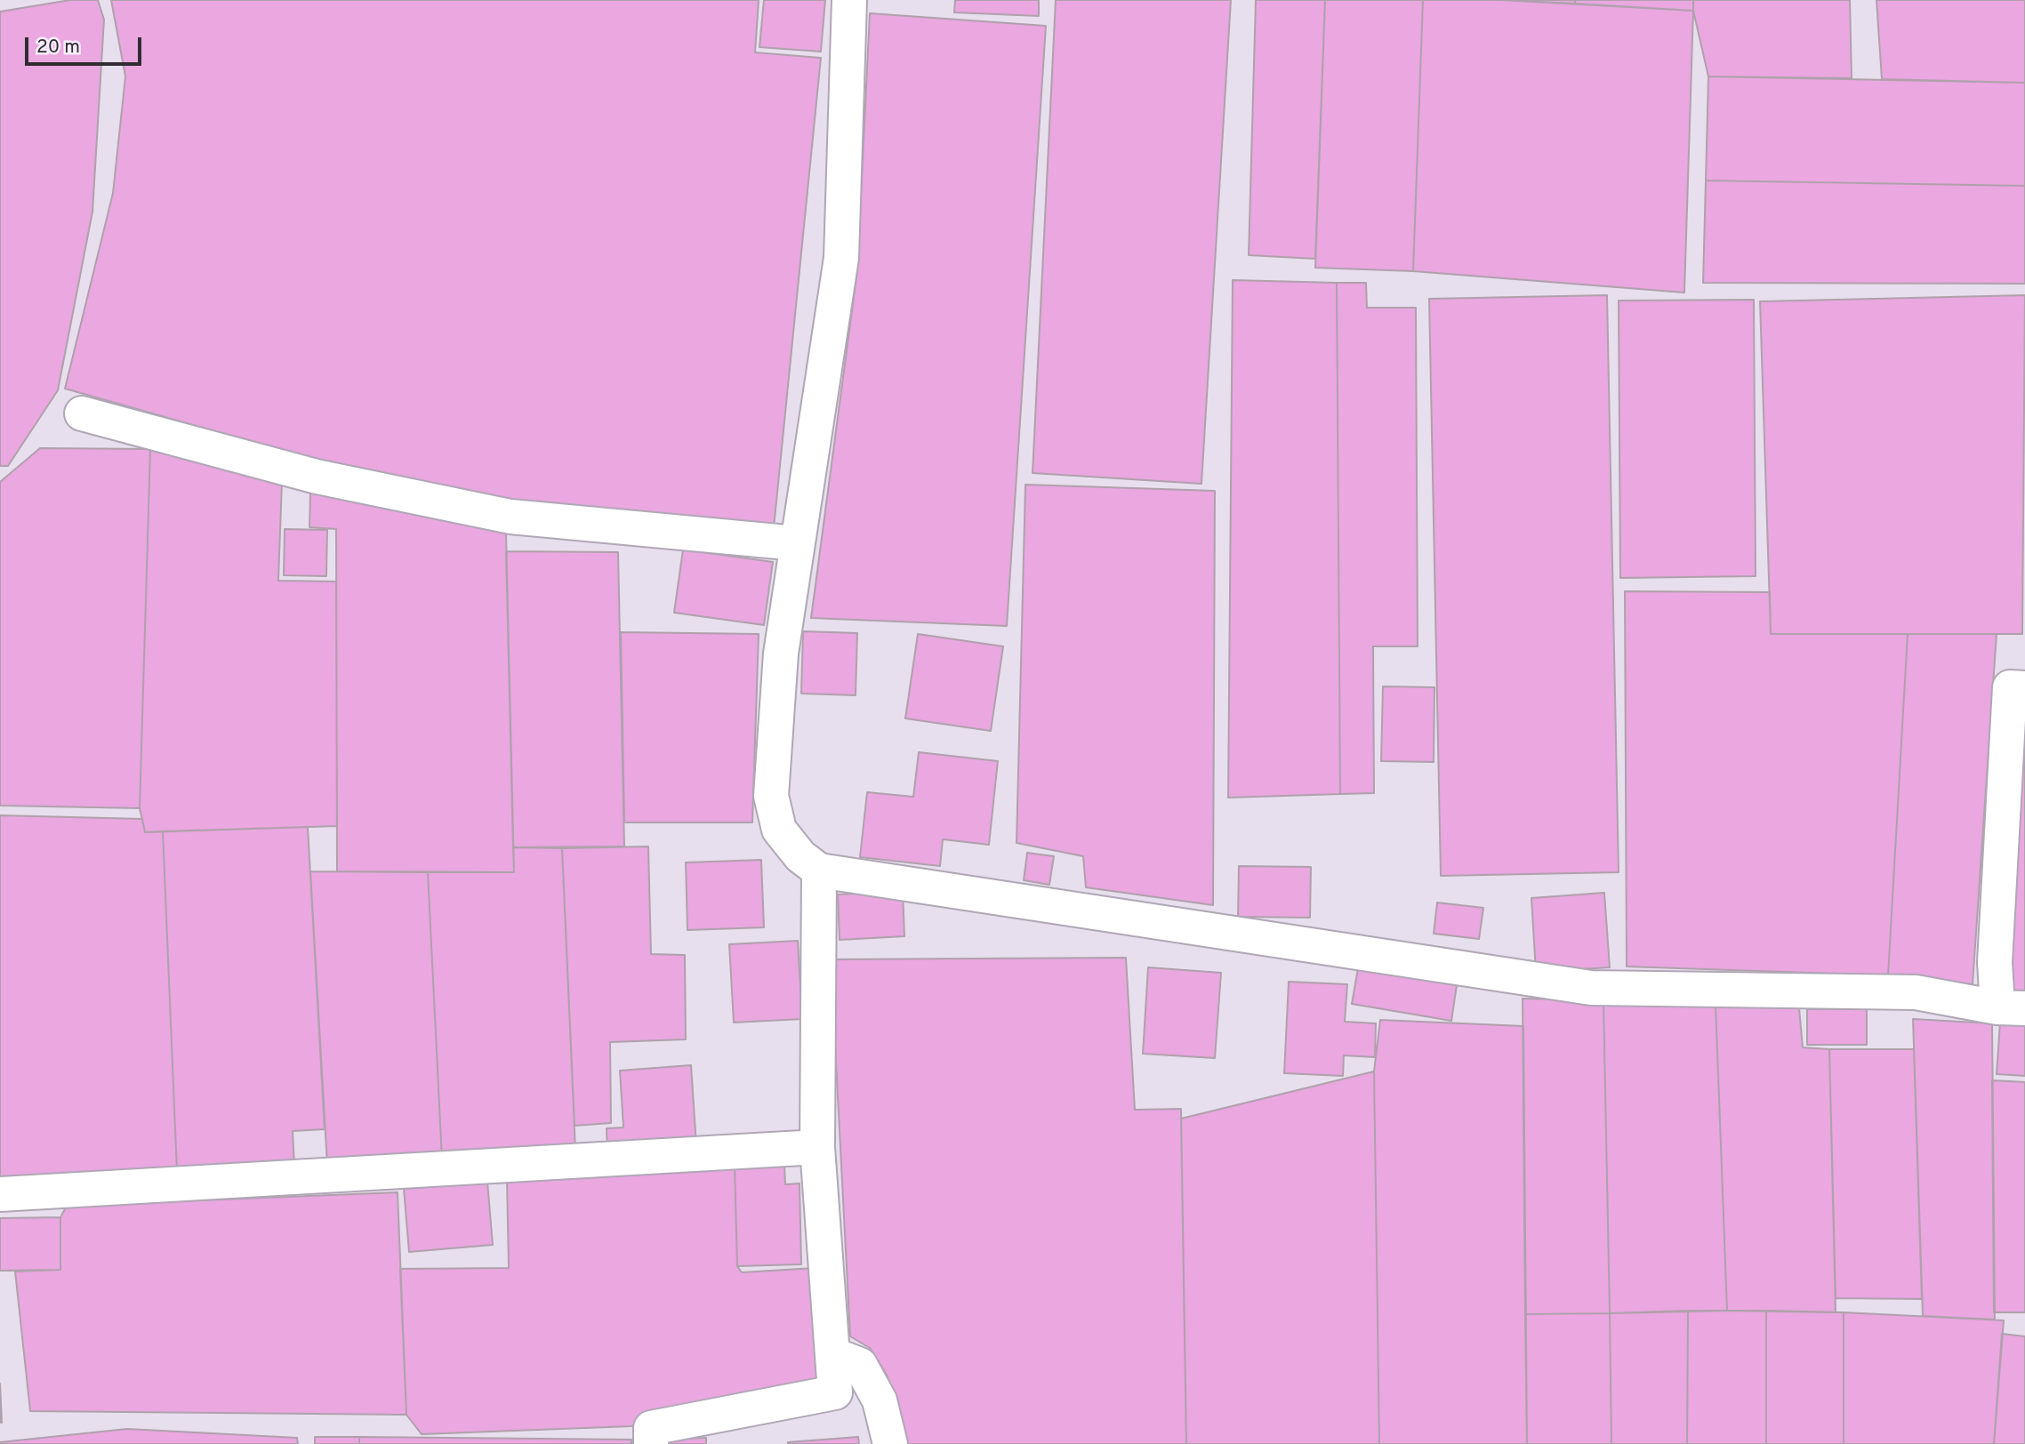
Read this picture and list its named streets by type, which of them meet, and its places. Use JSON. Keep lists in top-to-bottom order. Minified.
{"scale_bar":"20 m"}
